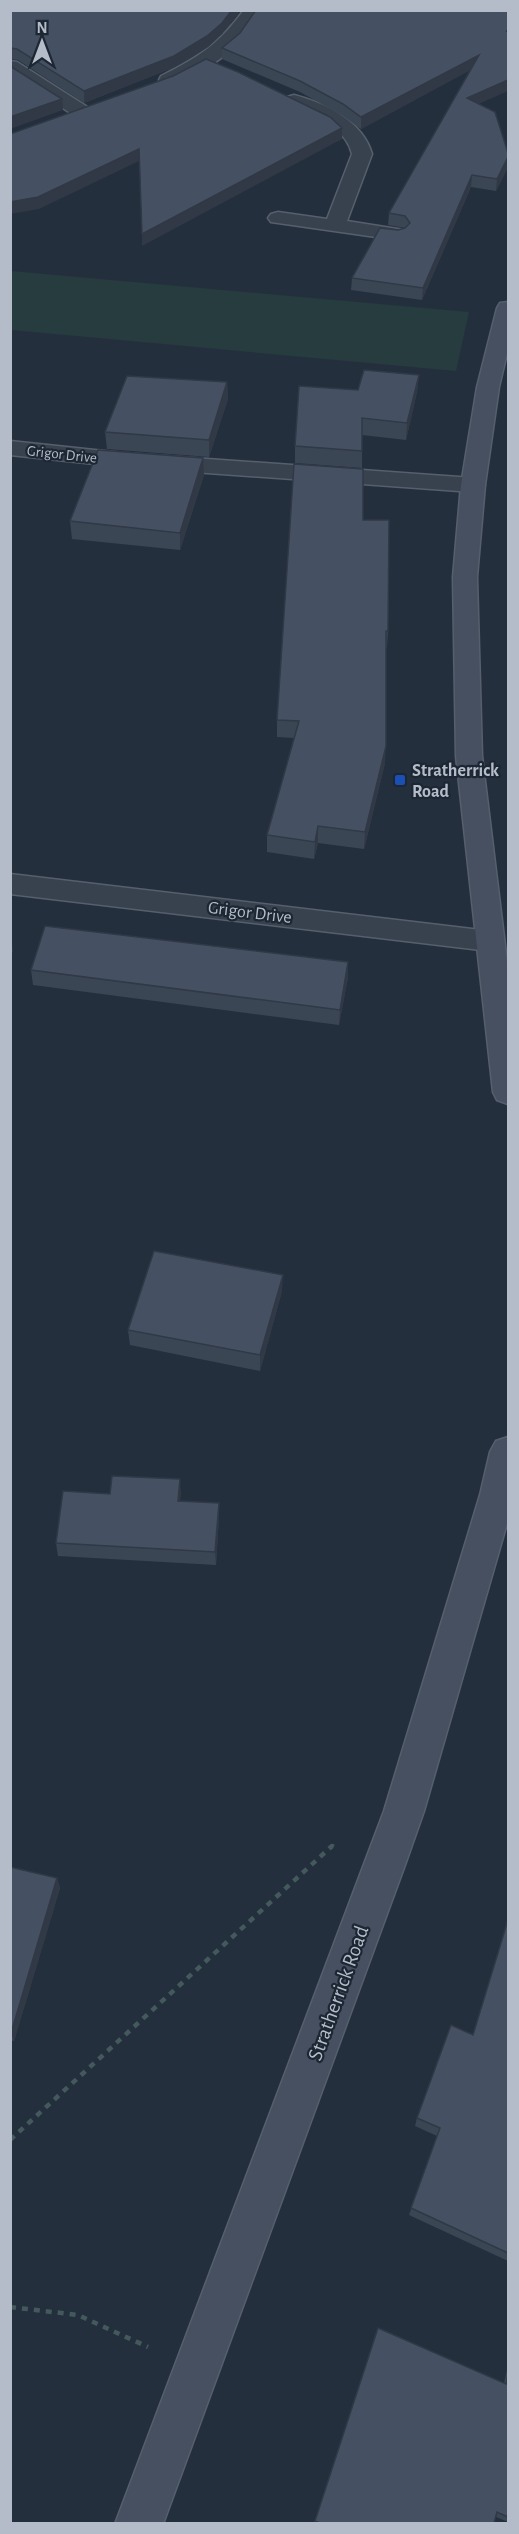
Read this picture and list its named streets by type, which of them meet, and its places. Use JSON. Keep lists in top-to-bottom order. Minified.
{"streets":{"street":["Grigor Drive","Stratherrick Road"]},"places":{"transit":["Stratherrick Road"]},"north":"top"}
